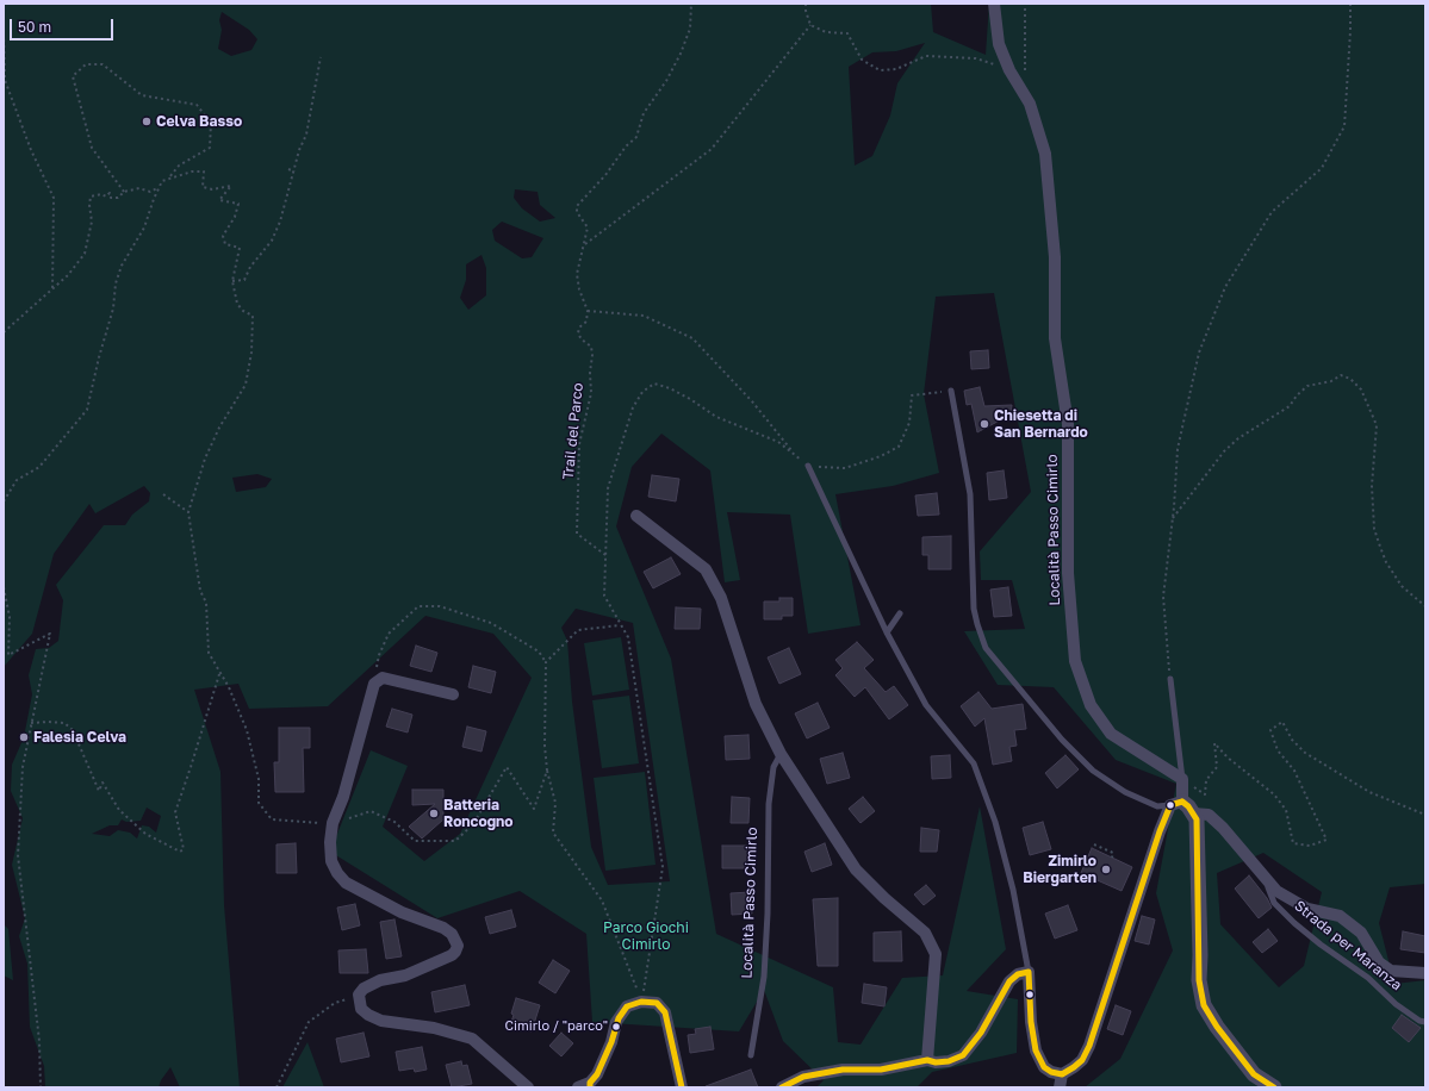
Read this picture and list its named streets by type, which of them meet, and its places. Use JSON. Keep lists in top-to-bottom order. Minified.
{"streets":{"street":["Località Passo Cimirlo","Strada per Maranza"],"path":["Trail del Parco"]},"parks":["Parco Giochi Cimirlo"],"places":["Celva Basso","Chiesetta di San Bernardo","Falesia Celva","Batteria Roncogno","Zimirlo Biergarten","Cimirlo / \"parco\""],"scale_bar":"50 m"}
